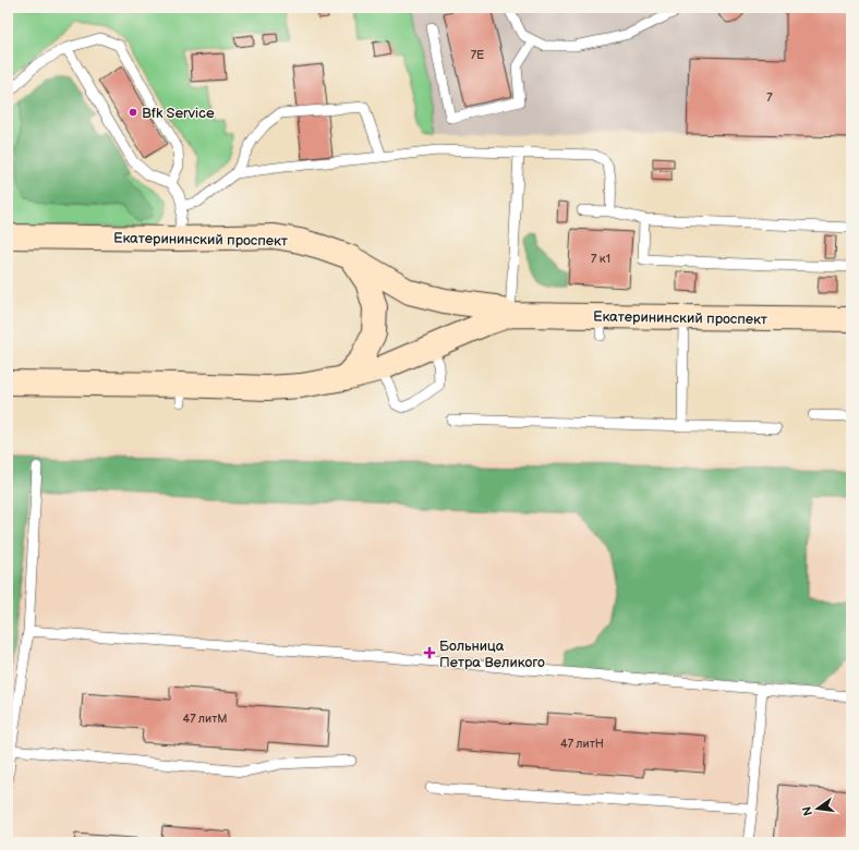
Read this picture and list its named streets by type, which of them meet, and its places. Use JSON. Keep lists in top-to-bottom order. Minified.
{"streets":{"street":["Екатерининский проспект"]},"places":{"other":["Bfk Service"],"health":["Больница Петра Великого"]},"house_numbers":["7Е","7","7 к1","47 литМ","47 литН"],"north":"left"}
